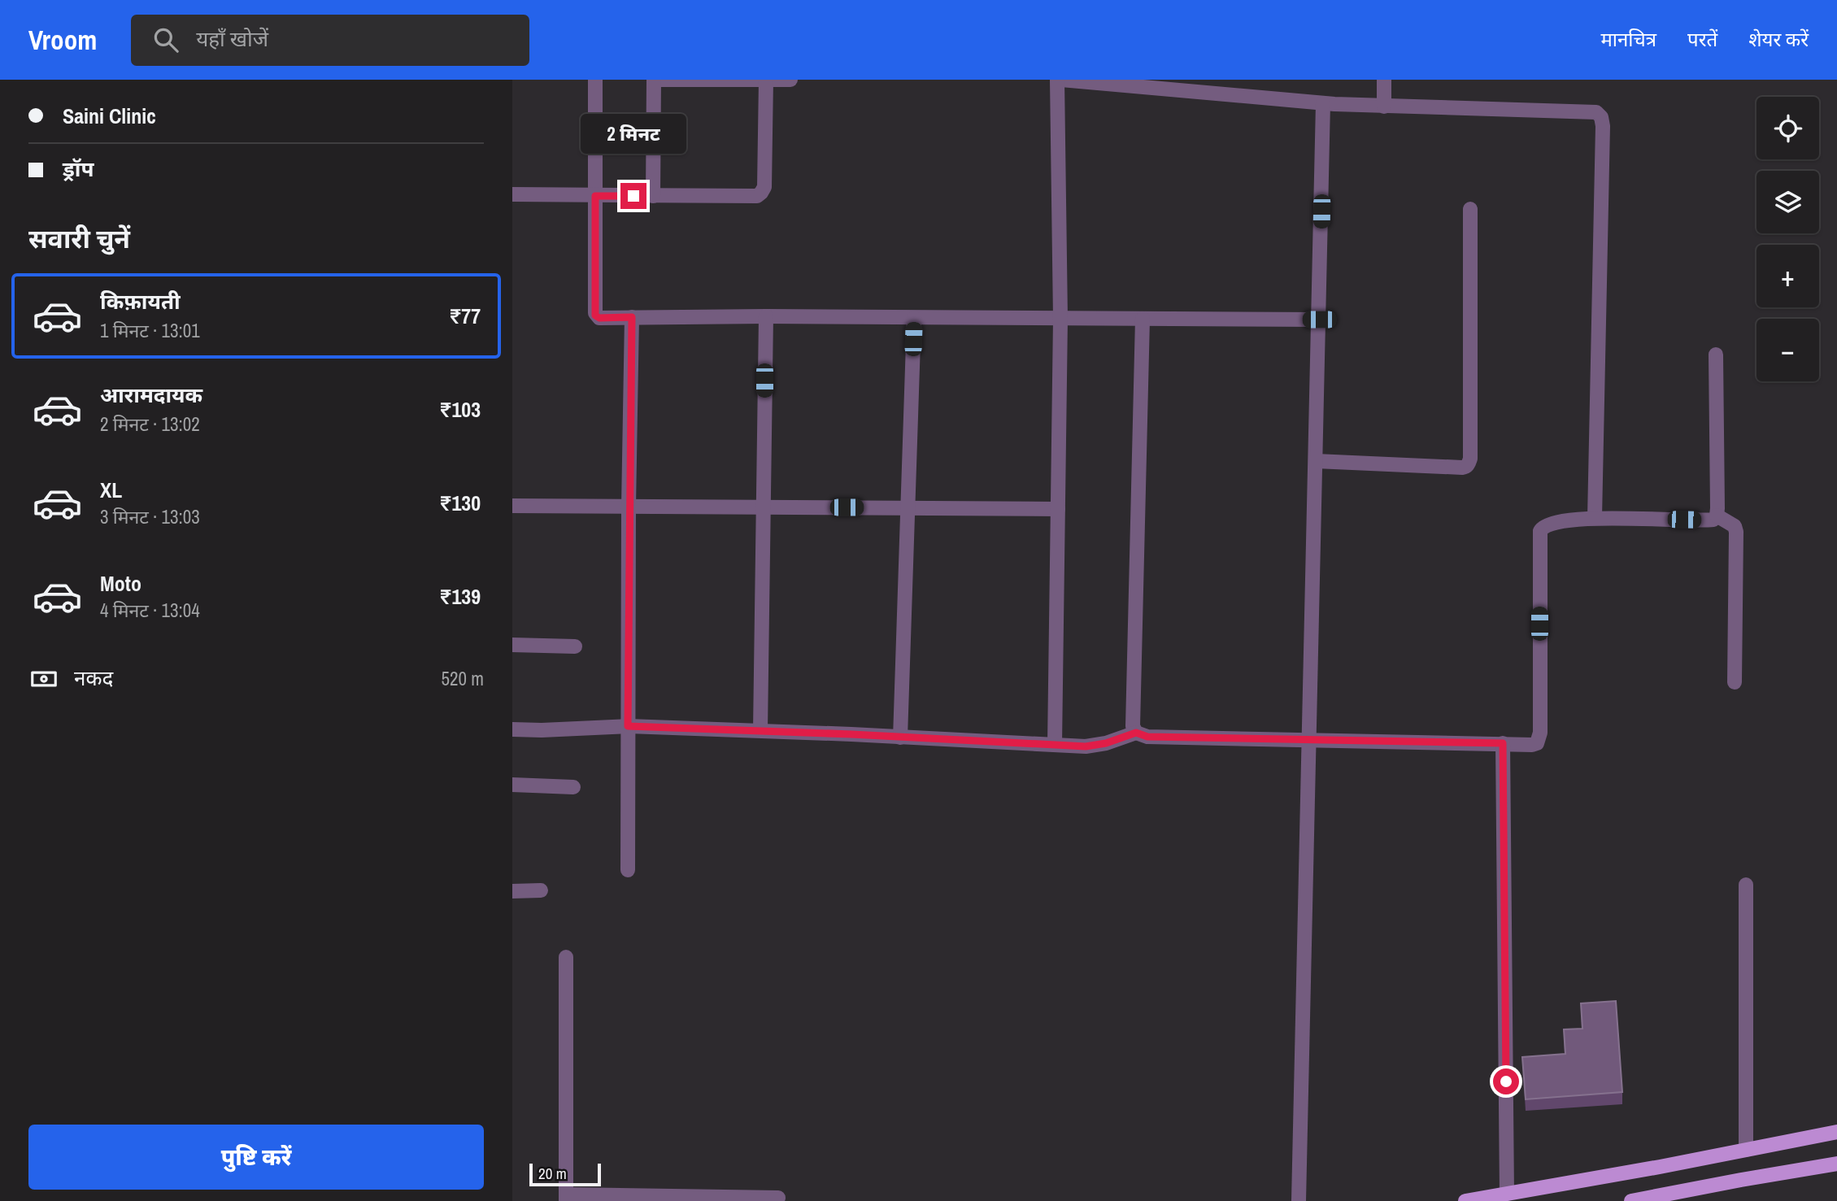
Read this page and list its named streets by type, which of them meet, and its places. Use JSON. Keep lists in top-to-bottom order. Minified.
{"scale_bar":"20 m","page":{"header":"Vroom","search":"यहाँ खोजें","nav":["मानचित्र","परतें","शेयर करें"],"banner":["Saini Clinic","ड्रॉप"],"map_buttons":["+","−"],"bubble":"2 मिनट","heading":"सवारी चुनें","list":[{"name":"किफ़ायती","note":"1 मिनट · 13:01","value":"₹77"},{"name":"आरामदायक","note":"2 मिनट · 13:02","value":"₹103"},{"name":"XL","note":"3 मिनट · 13:03","value":"₹130"},{"name":"Moto","note":"4 मिनट · 13:04","value":"₹139"}],"pay":["नकद","520 m"],"buttons":"पुष्टि करें","scale":"20 m"}}
